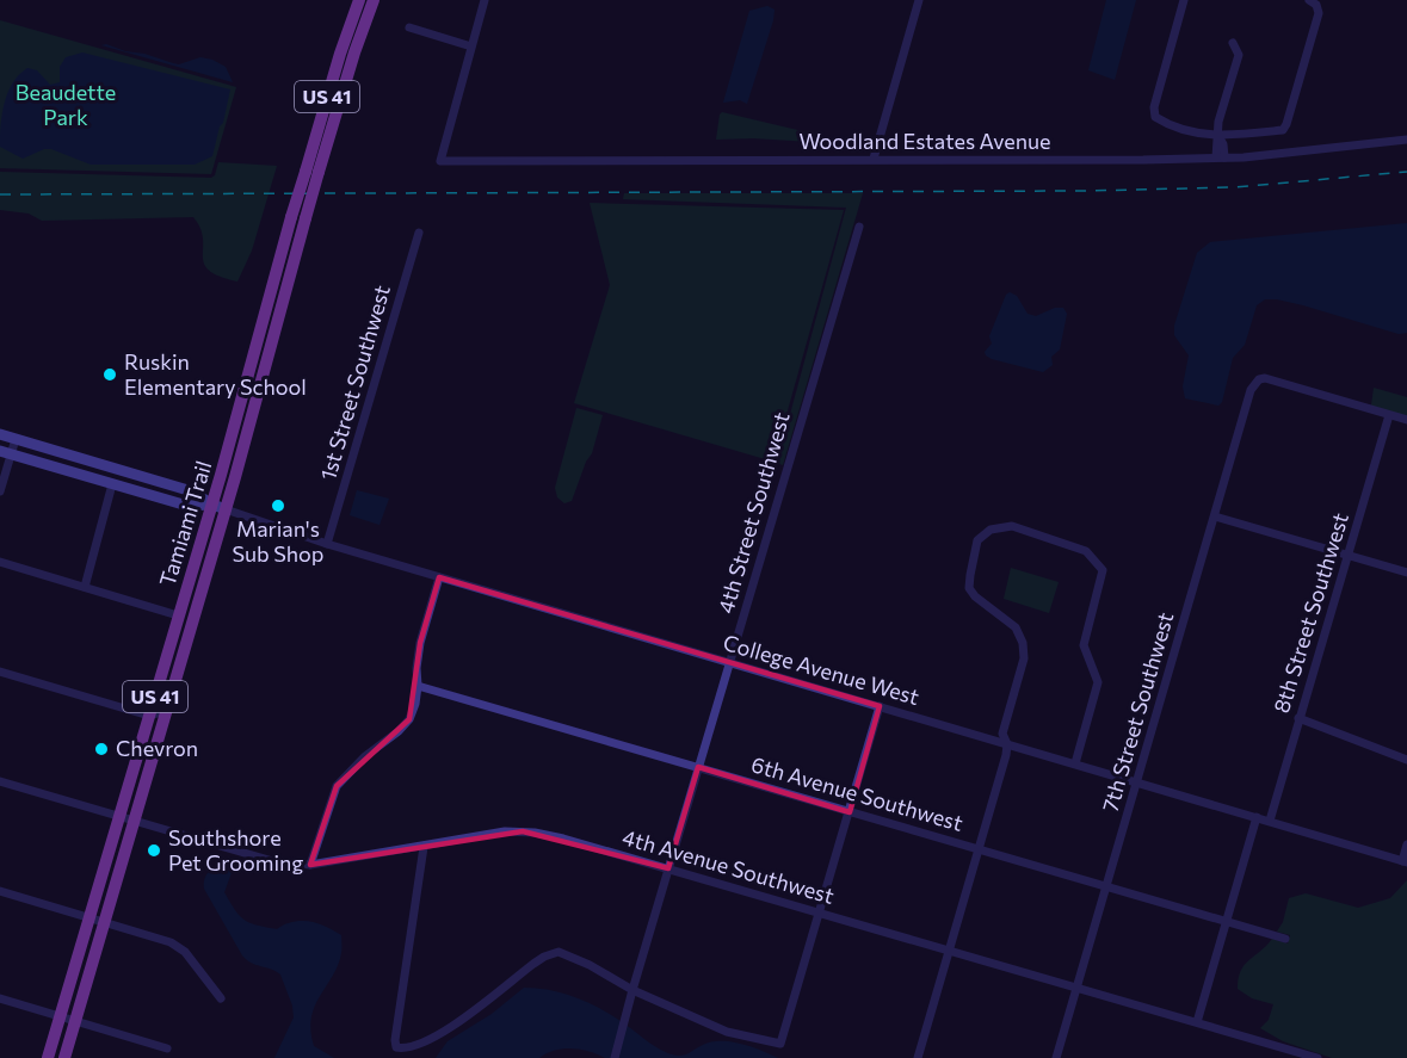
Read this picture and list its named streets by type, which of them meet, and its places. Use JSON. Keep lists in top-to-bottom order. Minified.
{"streets":{"main road":["US 41","Tamiami Trail"],"street":["Woodland Estates Avenue","1st Street Southwest","4th Street Southwest","8th Street Southwest","College Avenue West","7th Street Southwest","6th Avenue Southwest","4th Avenue Southwest"]},"crossings":[["1st Street Southwest","College Avenue West"],["4th Street Southwest","College Avenue West"],["4th Street Southwest","6th Avenue Southwest"],["4th Street Southwest","4th Avenue Southwest"],["Tamiami Trail","College Avenue West"],["Tamiami Trail","4th Avenue Southwest"],["8th Street Southwest","College Avenue West"],["8th Street Southwest","7th Street Southwest"],["College Avenue West","7th Street Southwest"],["7th Street Southwest","6th Avenue Southwest"],["7th Street Southwest","4th Avenue Southwest"]],"parks":["Beaudette Park"],"places":["Ruskin Elementary School","Marian's Sub Shop","Chevron","Southshore Pet Grooming"]}
